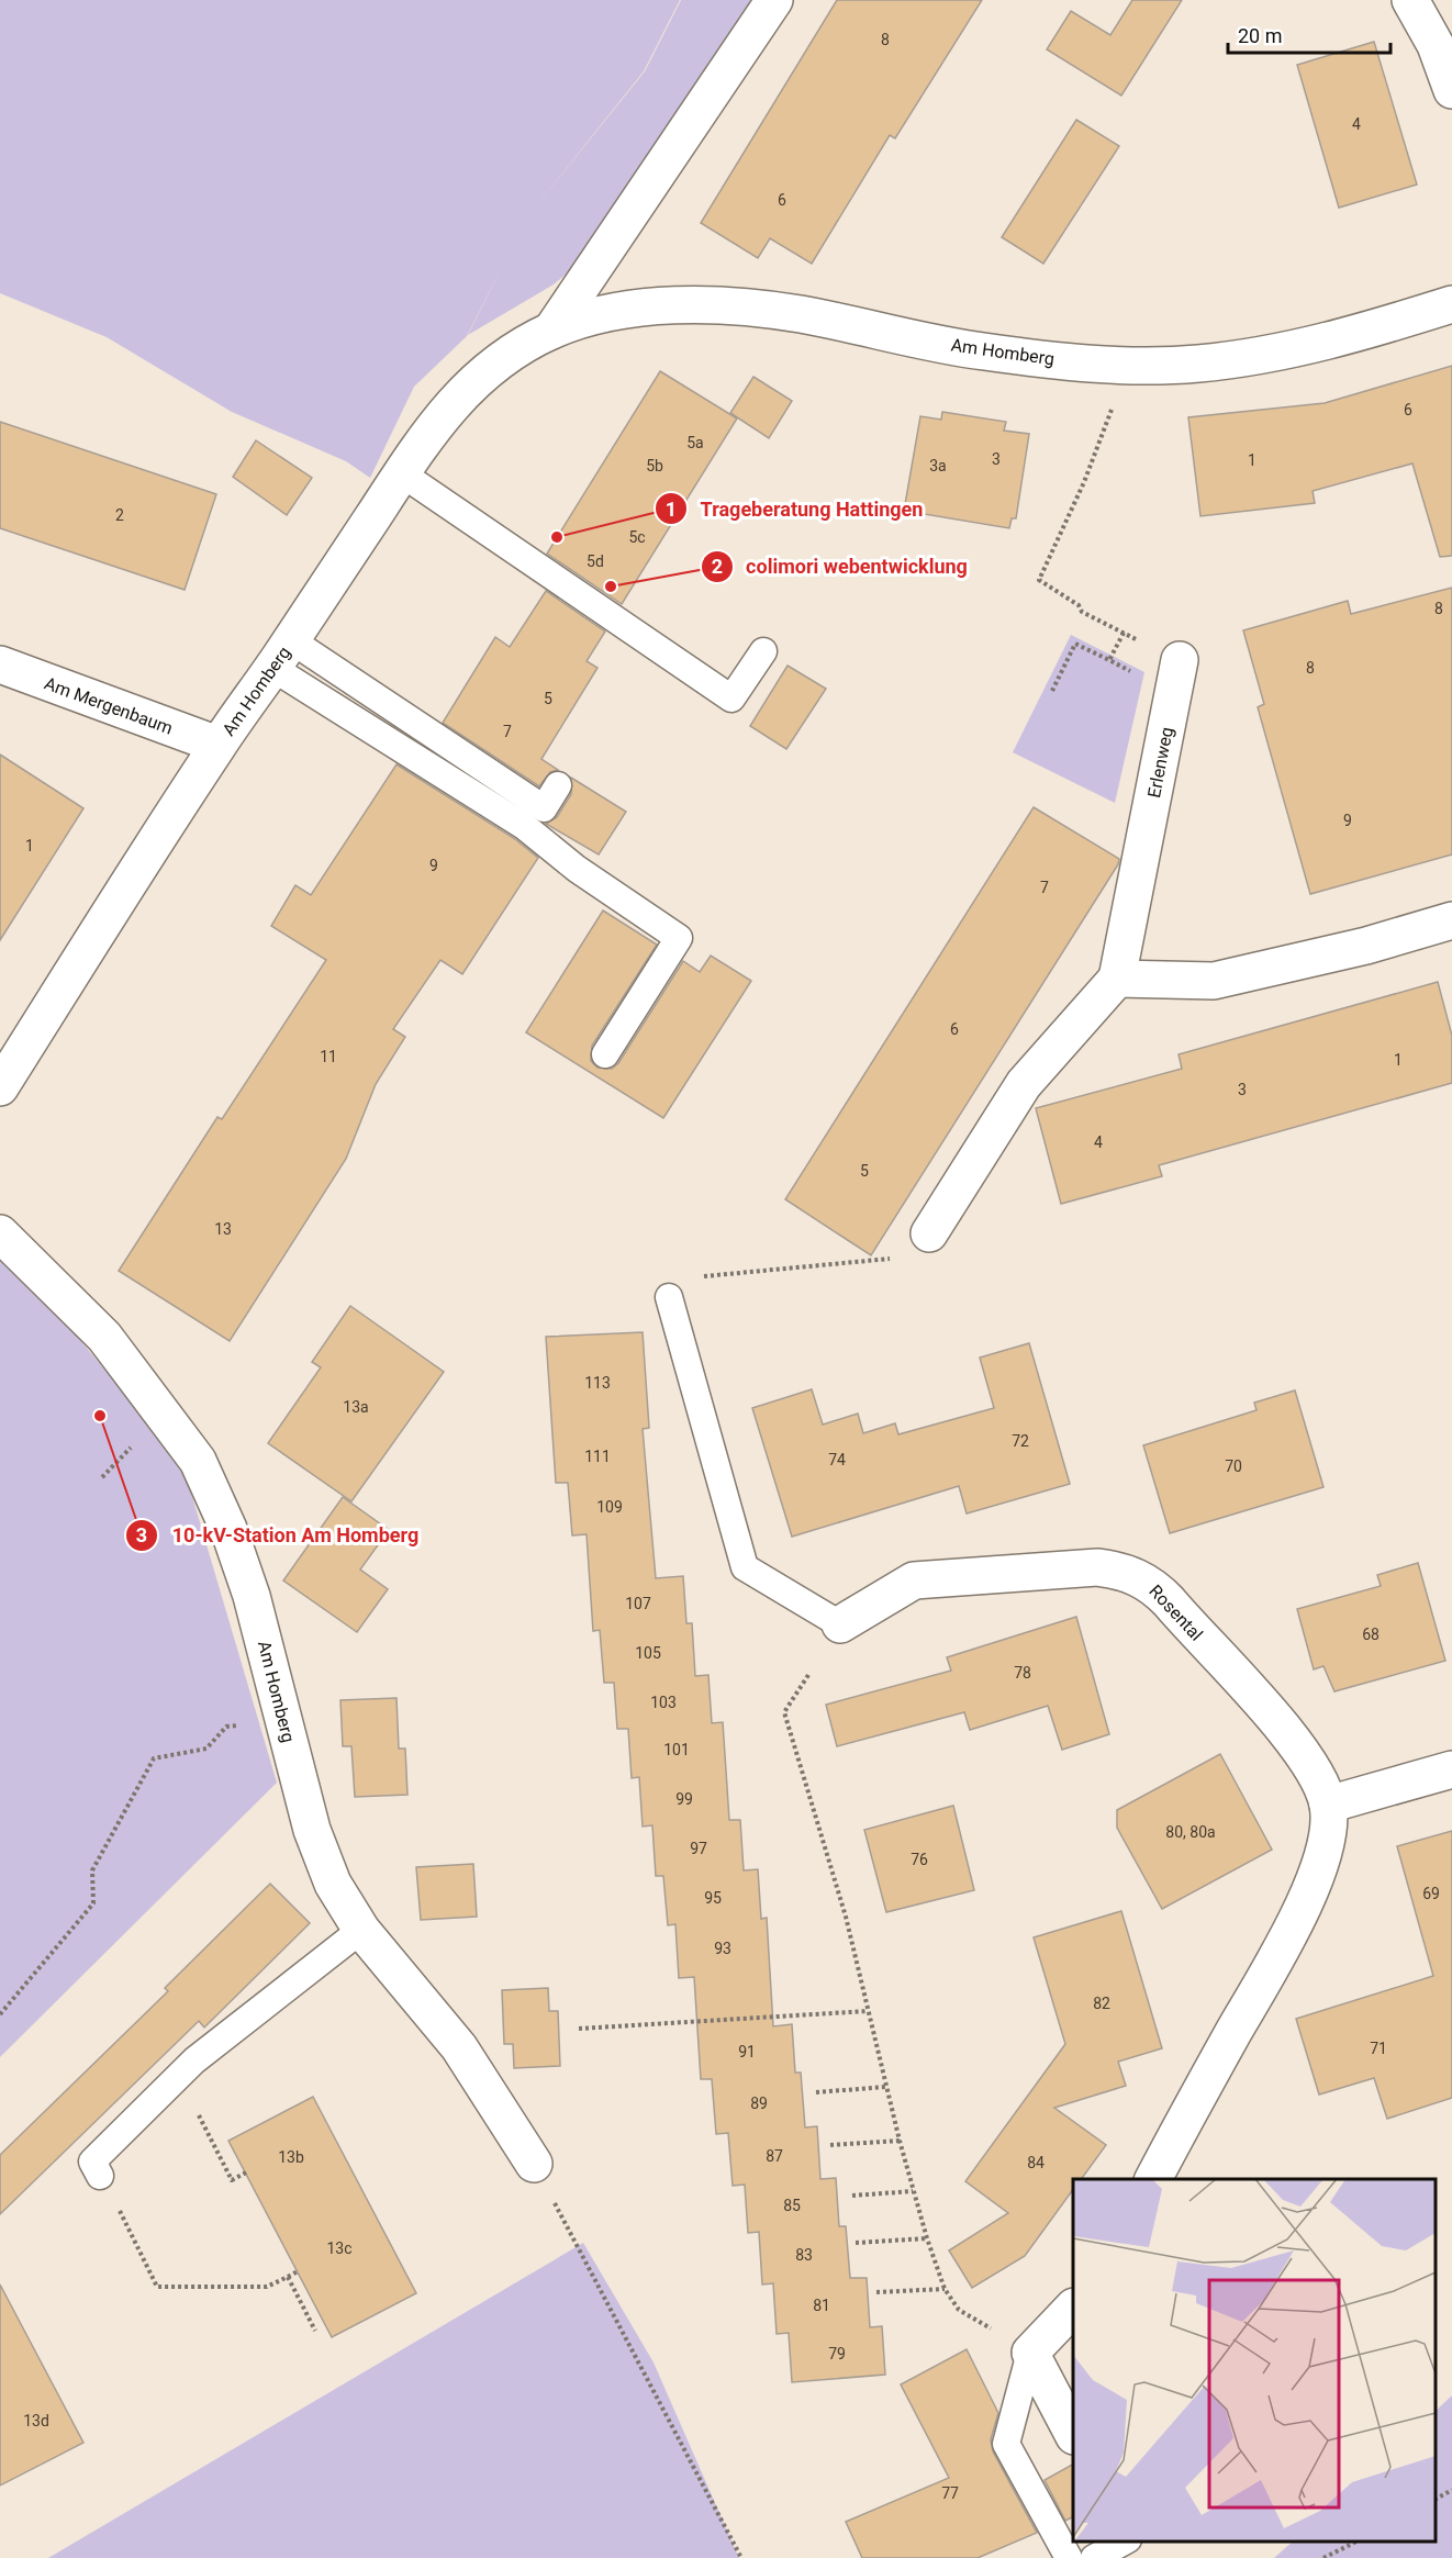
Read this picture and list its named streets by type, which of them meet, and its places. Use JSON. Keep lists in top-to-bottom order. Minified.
{"streets":{"street":["Am Homberg","Am Mergenbaum","Erlenweg","Rosental"]},"crossings":[["Am Homberg","Am Mergenbaum"]],"places":["Trageberatung Hattingen","colimori webentwicklung","10-kV-Station Am Homberg"],"house_numbers":["8","4","6","6","5a","3","1","5b","3a","2","5c","5d","8","8","5","7","9","1","9","7","6","11","1","3","4","5","13","113","13a","72","111","74","70","109","107","68","105","78","103","101","99","80, 80a","97","76","69","95","93","82","71","91","89","87","13b","84","85","13c","83","81","79","13d","77"],"scale_bar":"20 m"}
